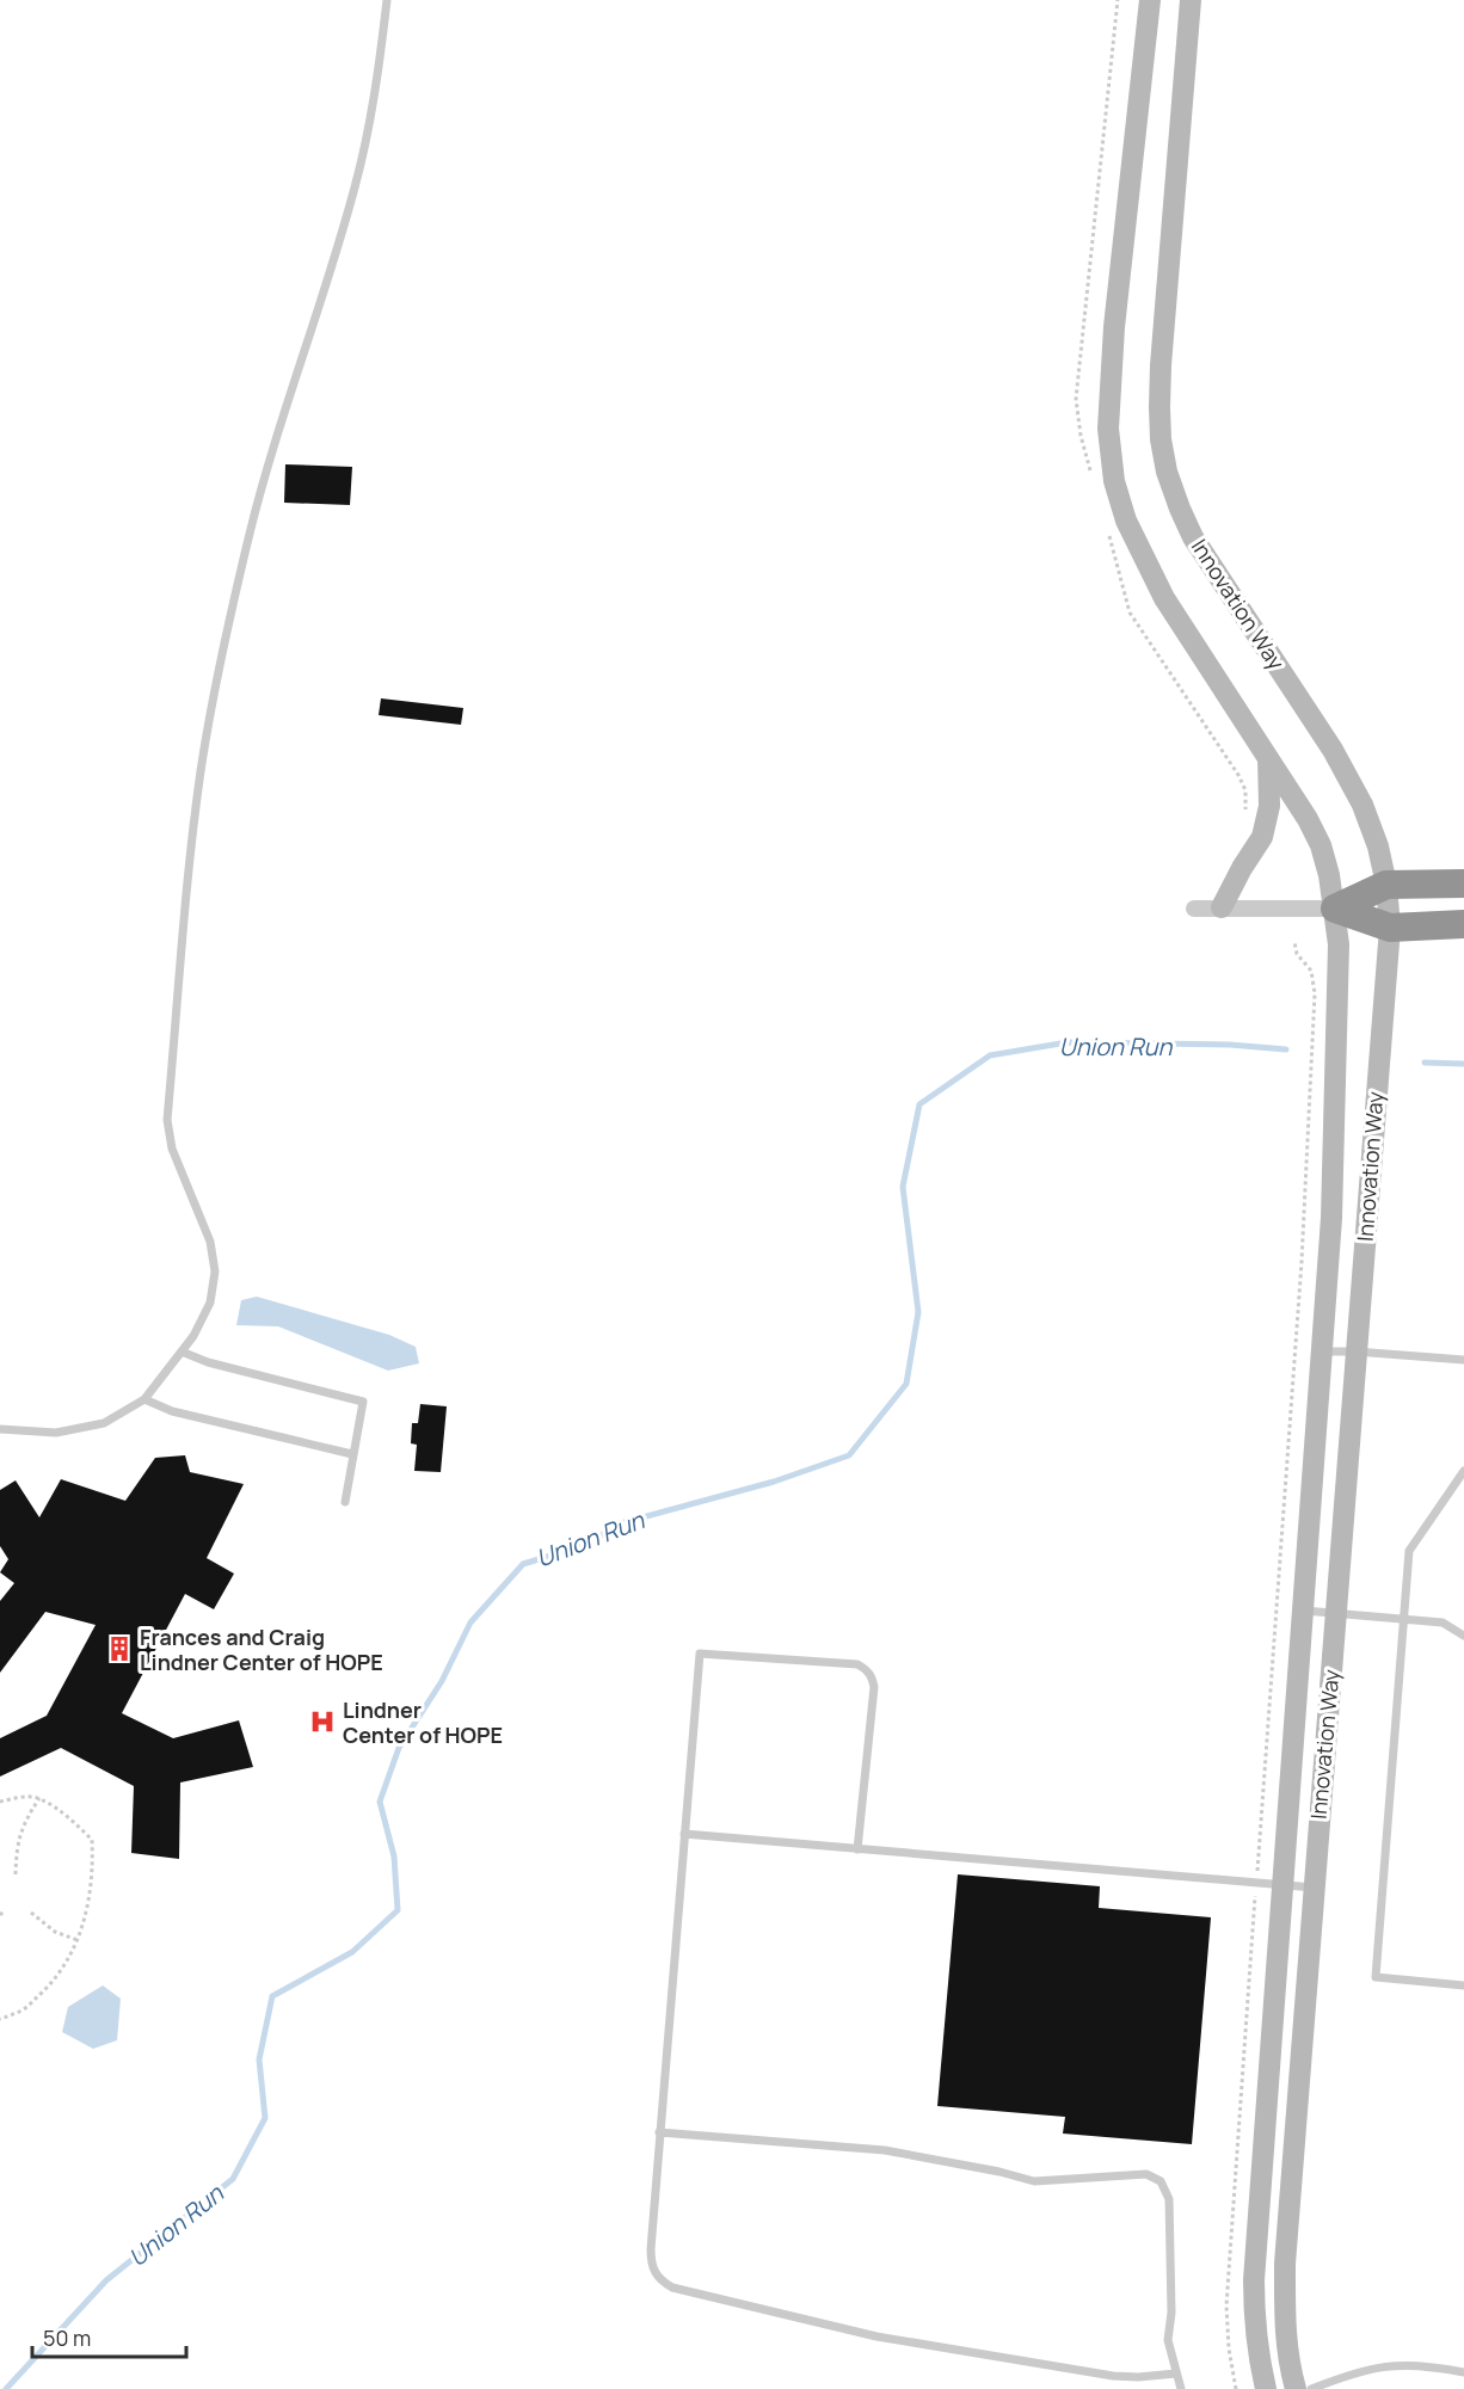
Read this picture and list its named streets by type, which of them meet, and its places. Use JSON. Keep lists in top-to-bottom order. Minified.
{"streets":{"main road":["Innovation Way"]},"water":["Union Run"],"places":{"building":["Frances and Craig Lindner Center of HOPE"],"hospital":["Lindner Center of HOPE"]},"scale_bar":"50 m"}
